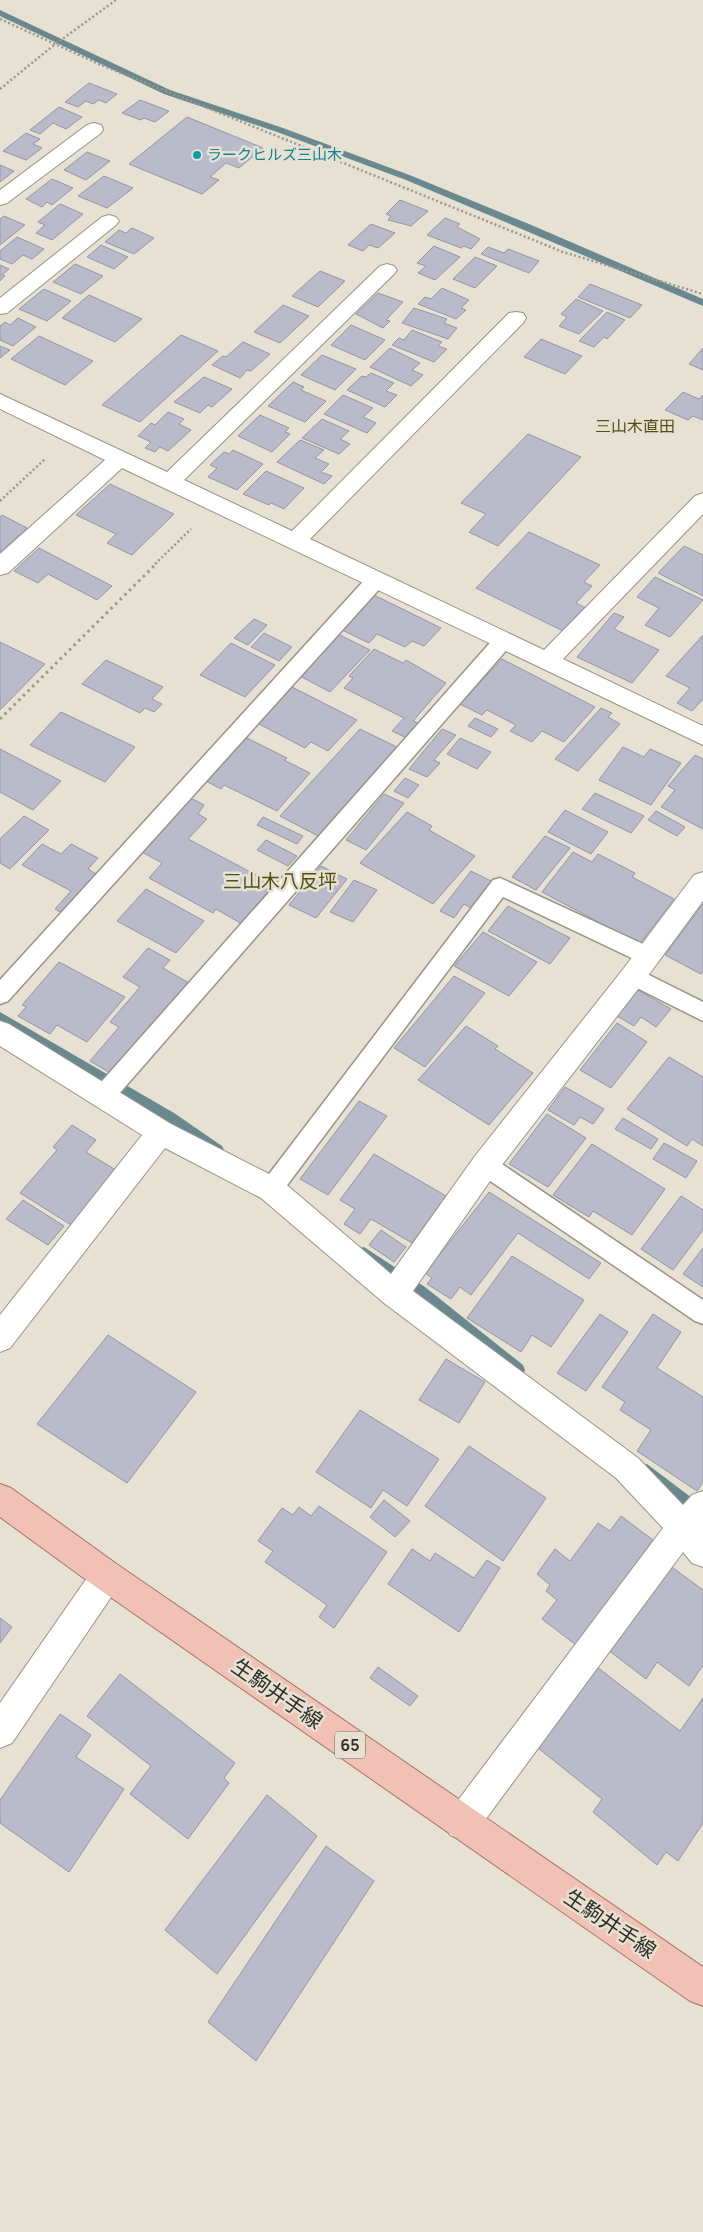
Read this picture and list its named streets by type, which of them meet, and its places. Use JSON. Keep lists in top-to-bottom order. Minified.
{"streets":{"main road":["生駒井手線","65"]},"districts":["三山木直田","三山木八反坪"],"places":["ラークヒルズ三山木"]}
